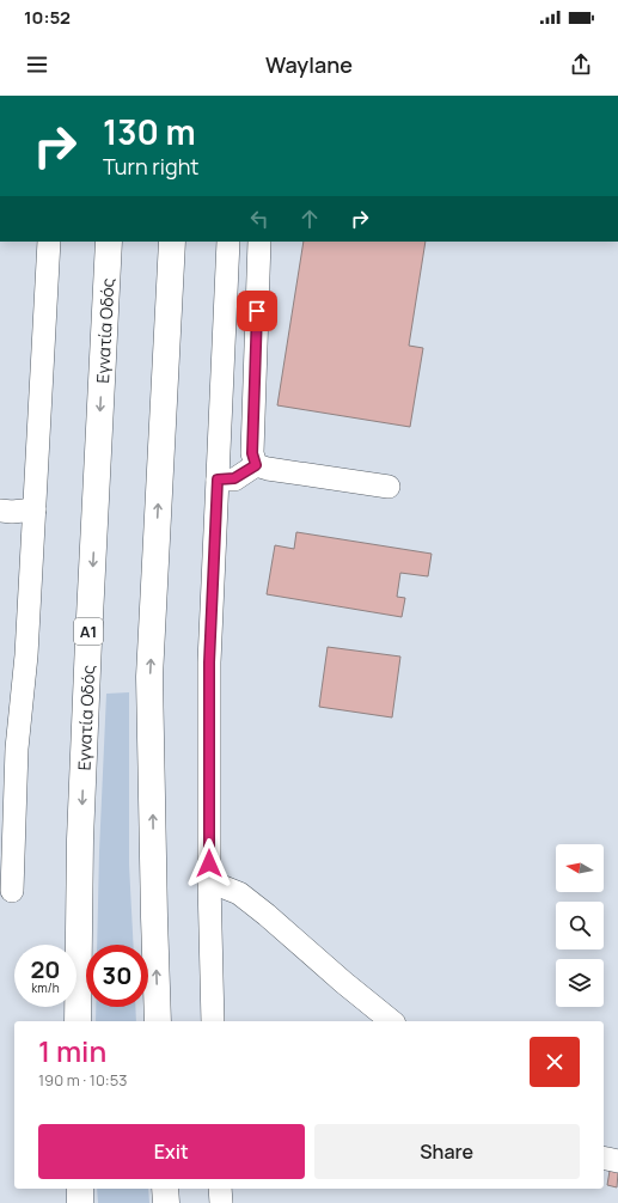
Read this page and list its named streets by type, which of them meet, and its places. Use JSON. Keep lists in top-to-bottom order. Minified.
{"streets":{"highway":["Εγνατία Οδός","Α1"]},"north":"left","page":{"status":"10:52","header":"Waylane","turn":["130 m","Turn right"],"speed":"20 km/h","limit":"30","heading":["1 min","190 m · 10:53"],"buttons":["Exit","Share"]}}
